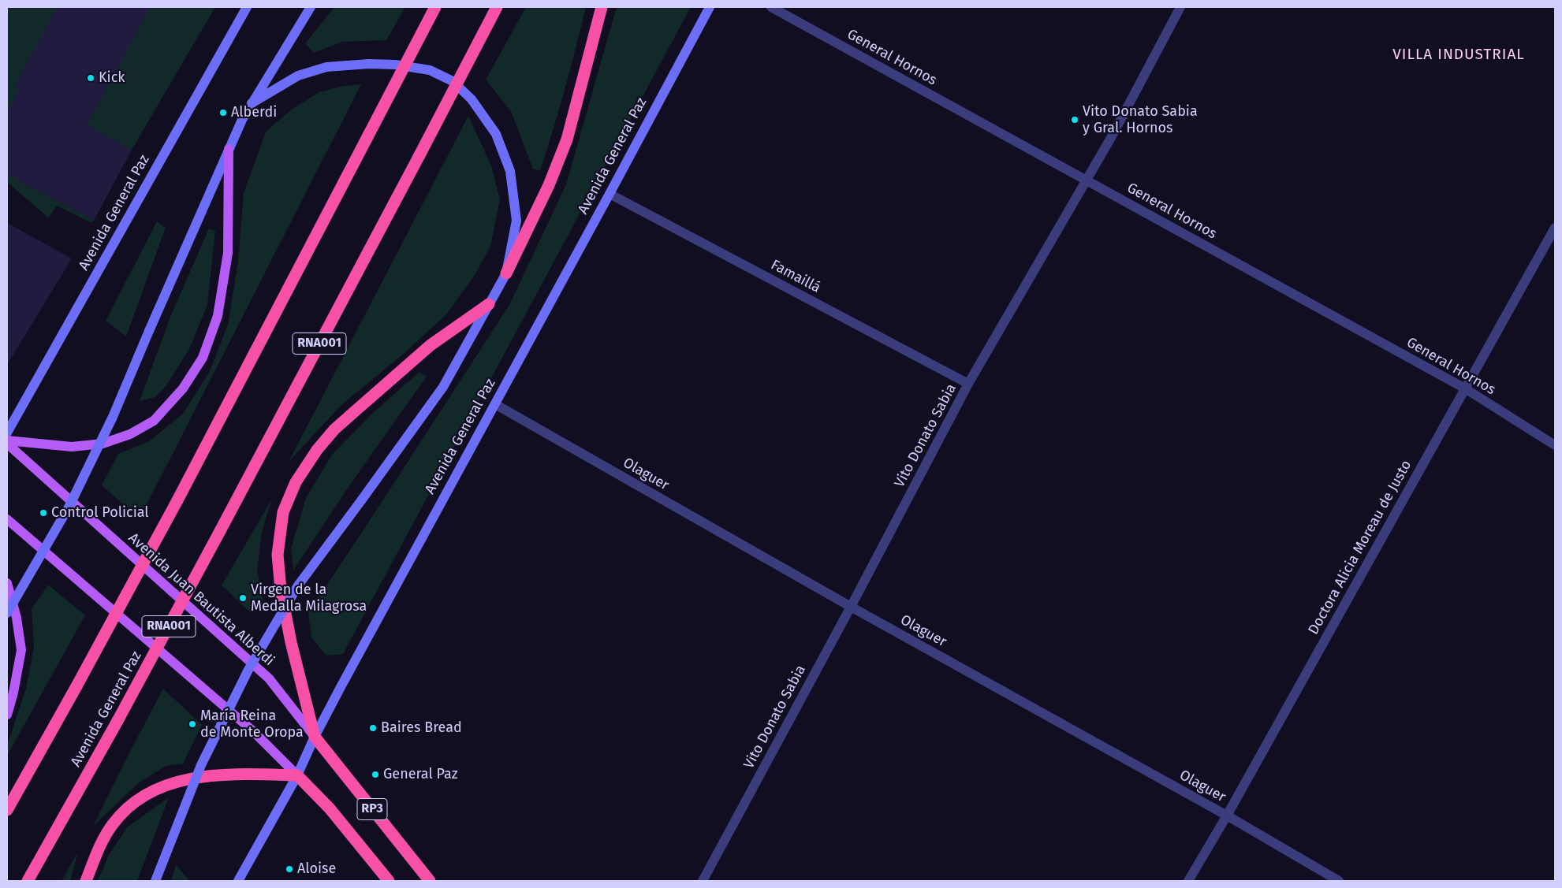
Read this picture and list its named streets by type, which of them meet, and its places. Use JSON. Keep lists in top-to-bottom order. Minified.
{"streets":{"highway":["Avenida General Paz","RNA001","RP3"],"main road":["Avenida Juan Bautista Alberdi"],"street":["General Hornos","Famaillá","Vito Donato Sabia","Olaguer","Doctora Alicia Moreau de Justo"]},"crossings":[["General Hornos","Vito Donato Sabia"],["General Hornos","Doctora Alicia Moreau de Justo"],["Avenida General Paz","Famaillá"],["Avenida General Paz","Olaguer"],["Avenida General Paz","Avenida Juan Bautista Alberdi"],["Avenida General Paz","RP3"],["Famaillá","Vito Donato Sabia"],["Vito Donato Sabia","Olaguer"],["Olaguer","Doctora Alicia Moreau de Justo"],["Avenida Juan Bautista Alberdi","RP3"]],"districts":["VILLA INDUSTRIAL"],"places":["Kick","Alberdi","Vito Donato Sabia y Gral. Hornos","Control Policial","Virgen de la Medalla Milagrosa","María Reina de Monte Oropa","Baires Bread","General Paz","Aloise"]}
